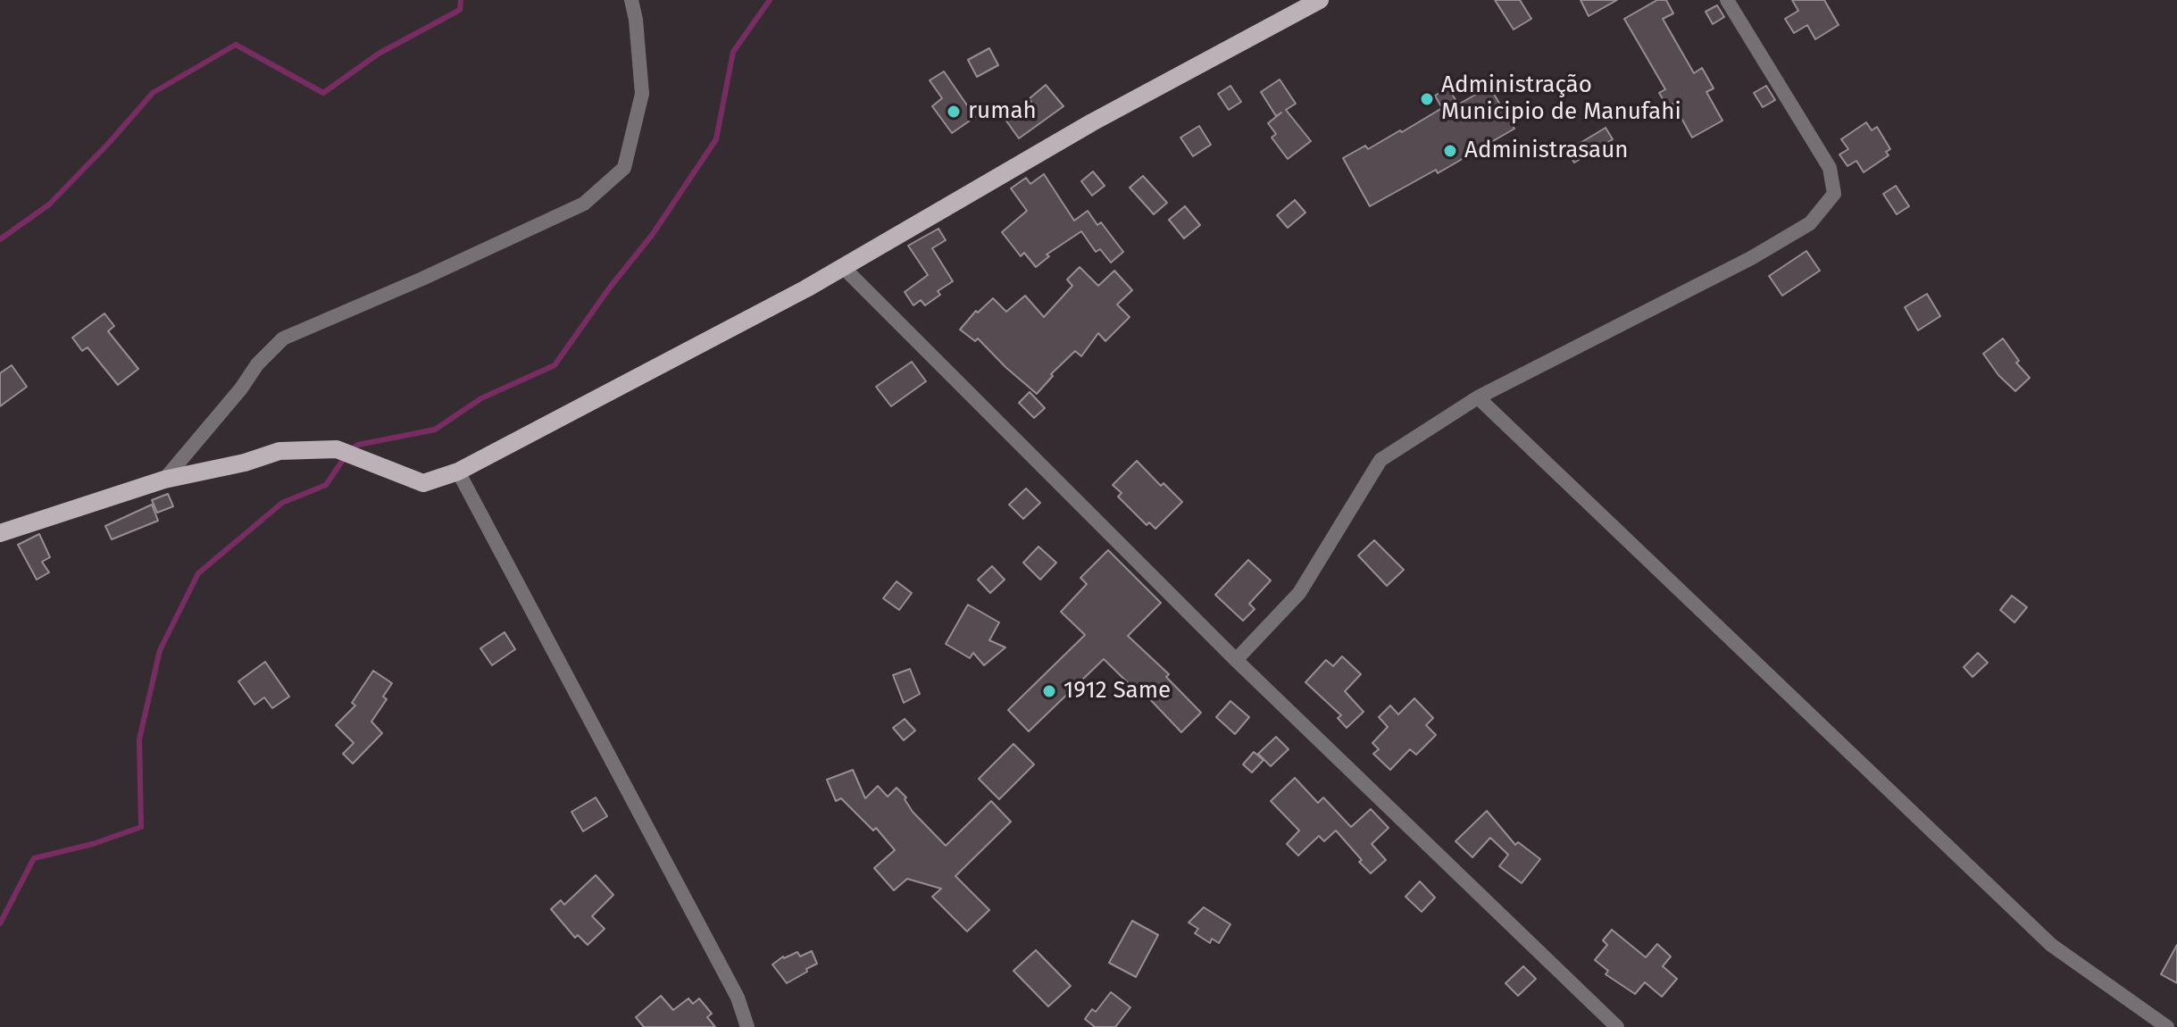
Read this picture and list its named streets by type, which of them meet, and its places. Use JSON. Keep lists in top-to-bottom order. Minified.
{"places":["Administração Municipio de Manufahi","rumah","Administrasaun","1912 Same"]}
